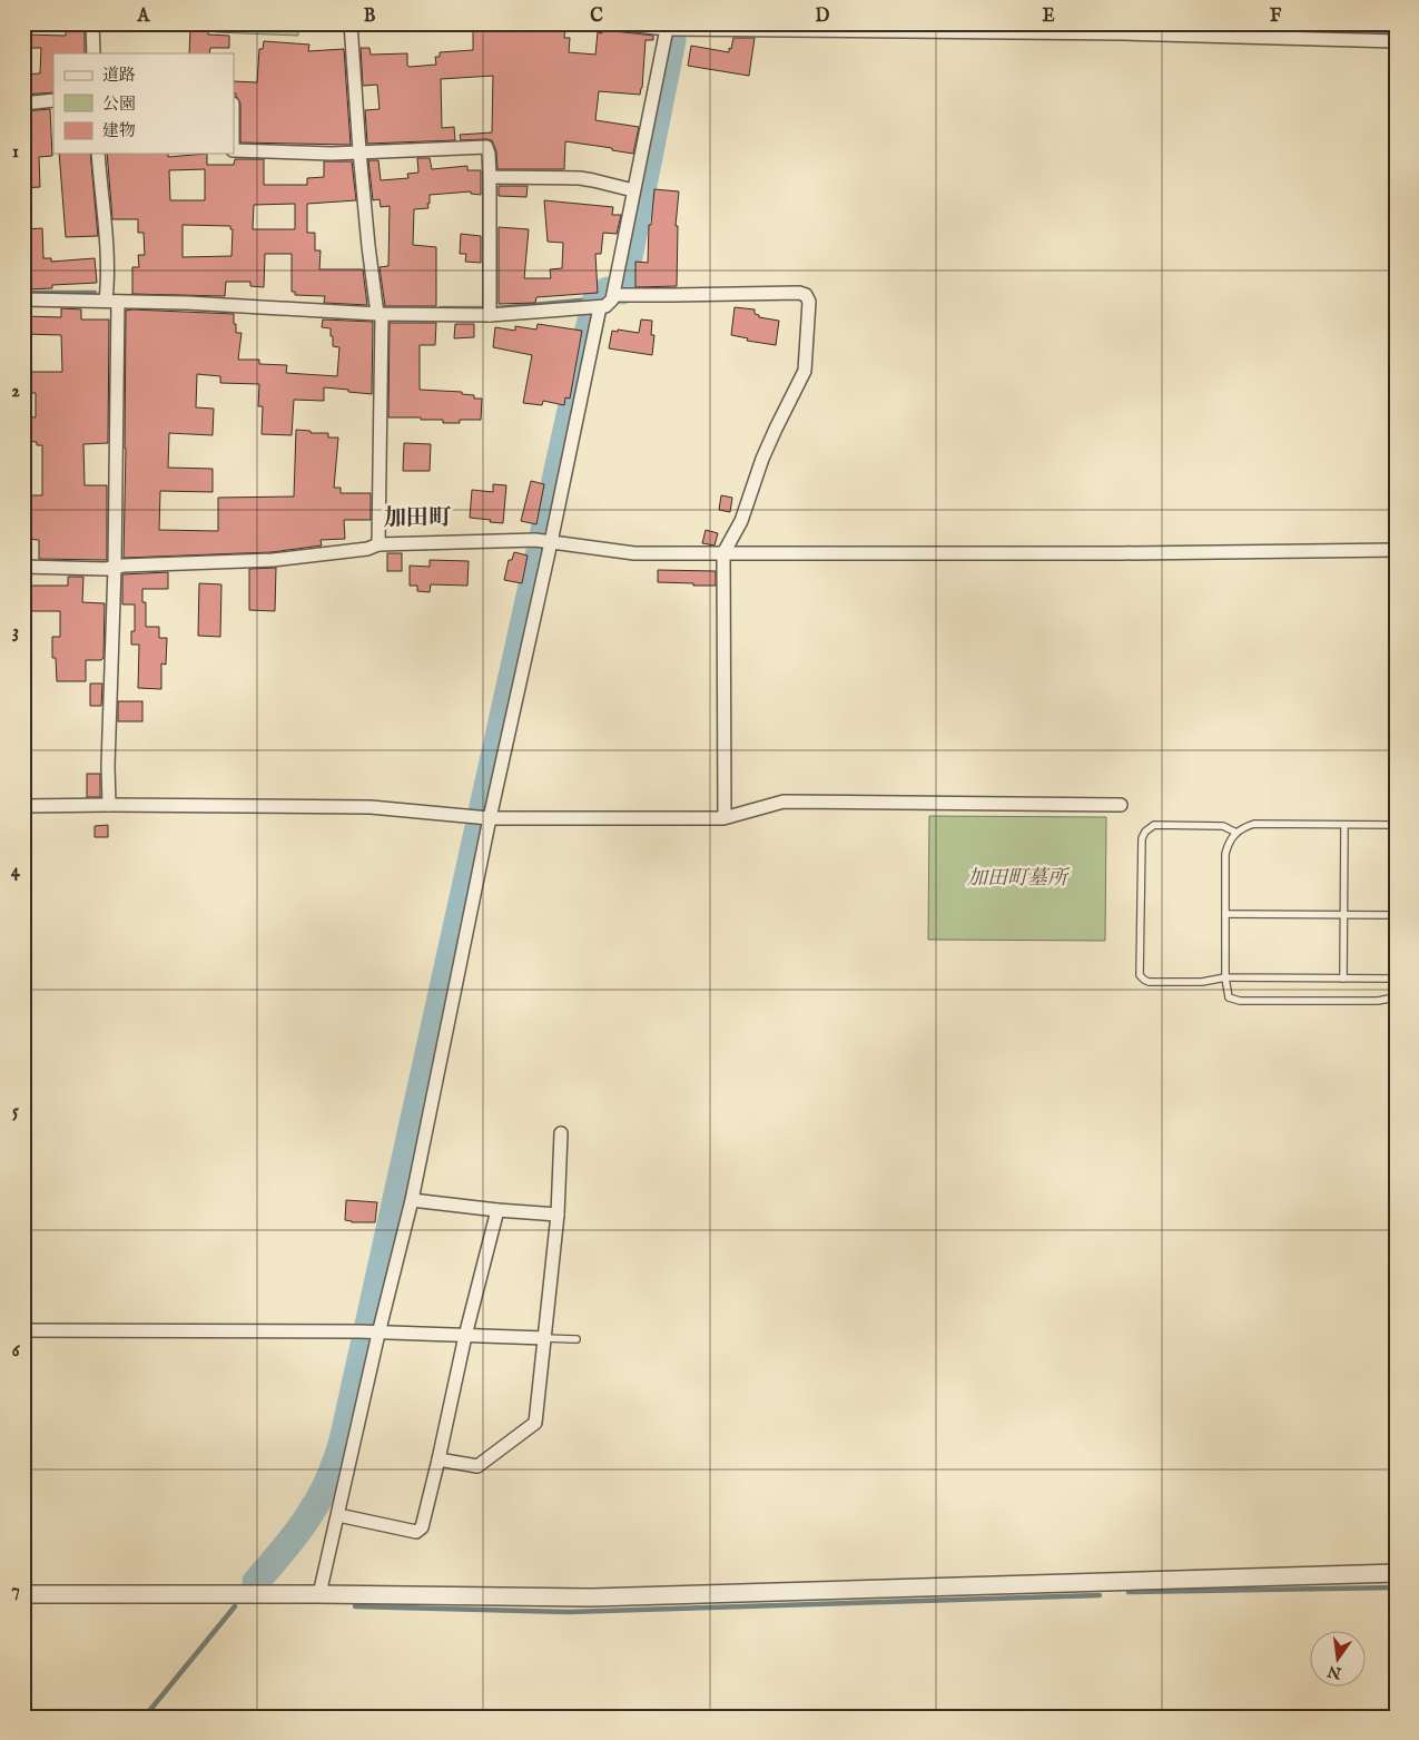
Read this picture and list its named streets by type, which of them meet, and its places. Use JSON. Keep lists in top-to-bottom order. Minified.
{"districts":["加田町"],"parks":["加田町墓所"],"legend":["道路","公園","建物"],"north":"bottom","grid":{"columns":["A","B","C","D","E","F"],"rows":["1","2","3","4","5","6","7"]}}
